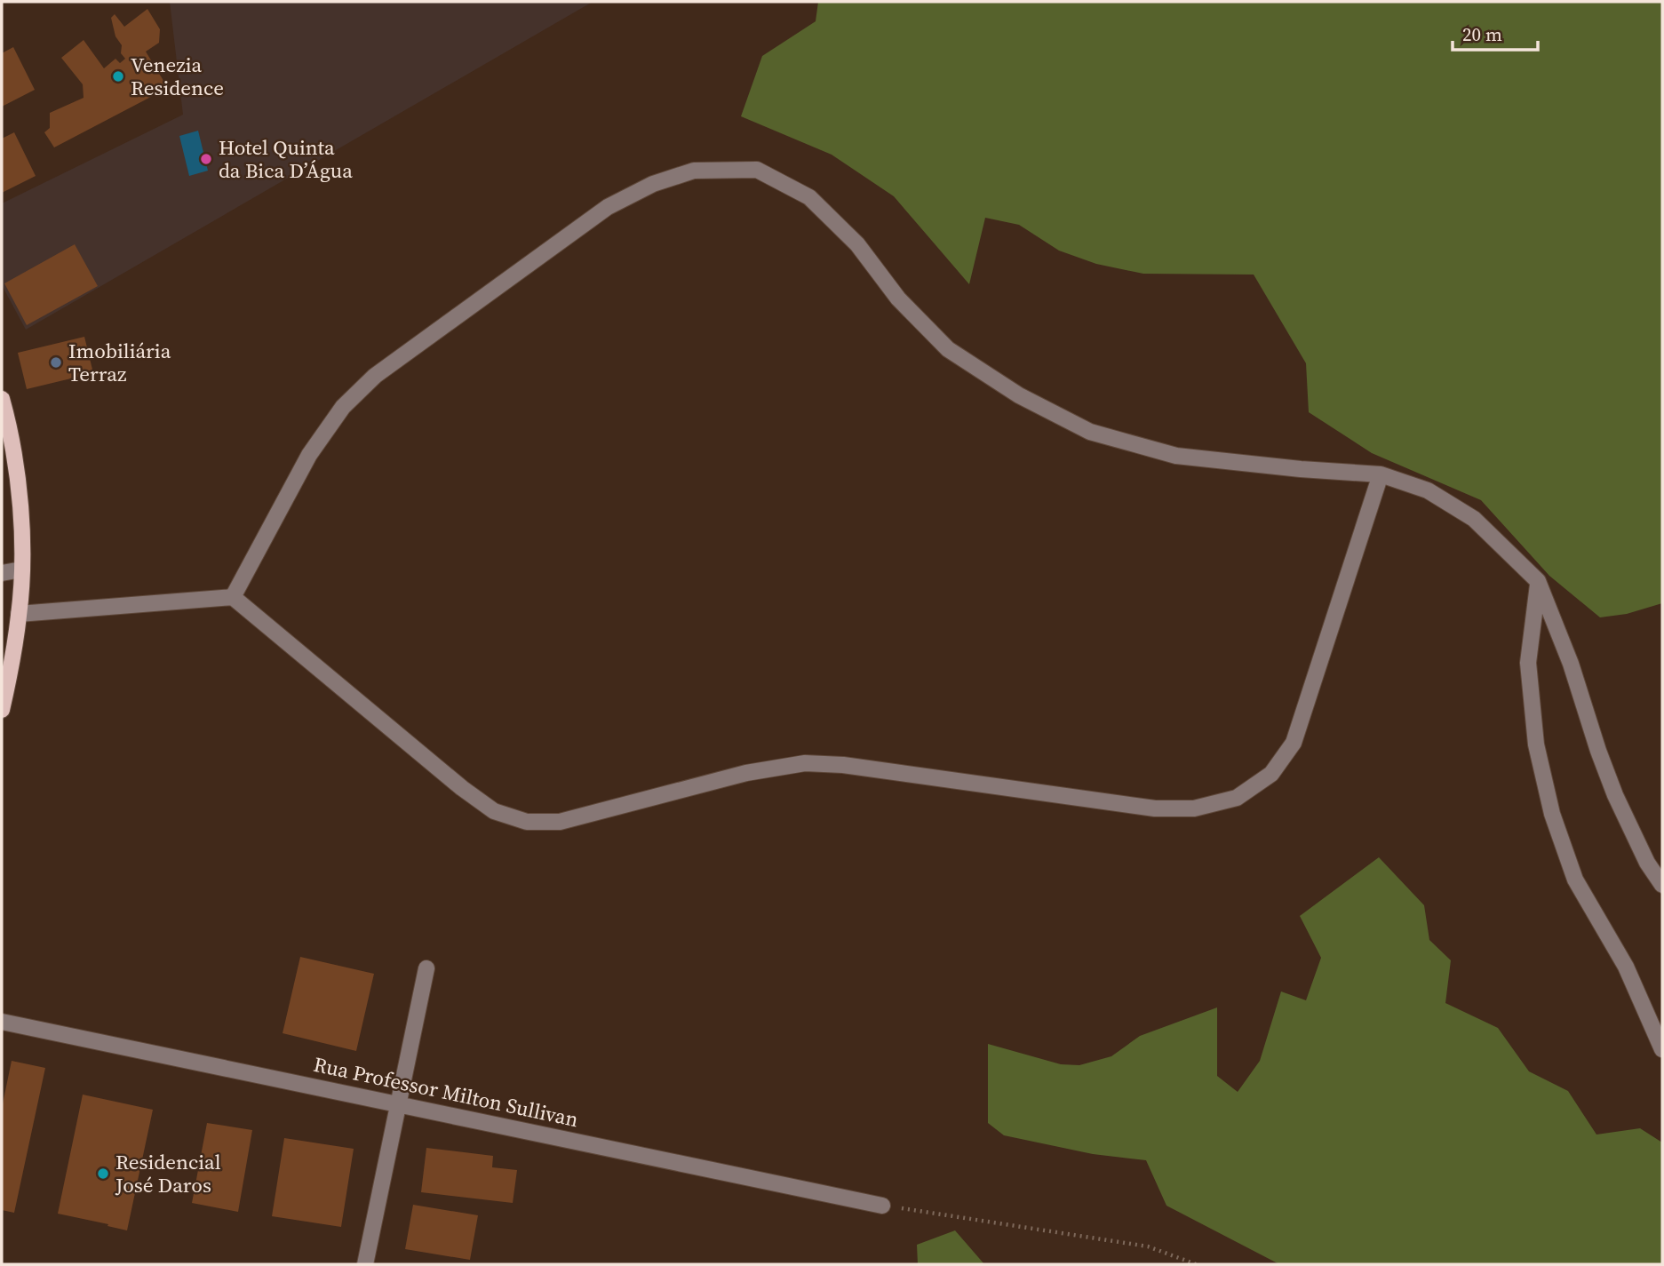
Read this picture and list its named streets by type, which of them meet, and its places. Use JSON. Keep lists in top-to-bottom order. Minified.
{"streets":{"street":["Rua Professor Milton Sullivan"]},"places":["Venezia Residence","Hotel Quinta da Bica D’Água","Imobiliária Terraz","Residencial José Daros"],"scale_bar":"20 m"}
